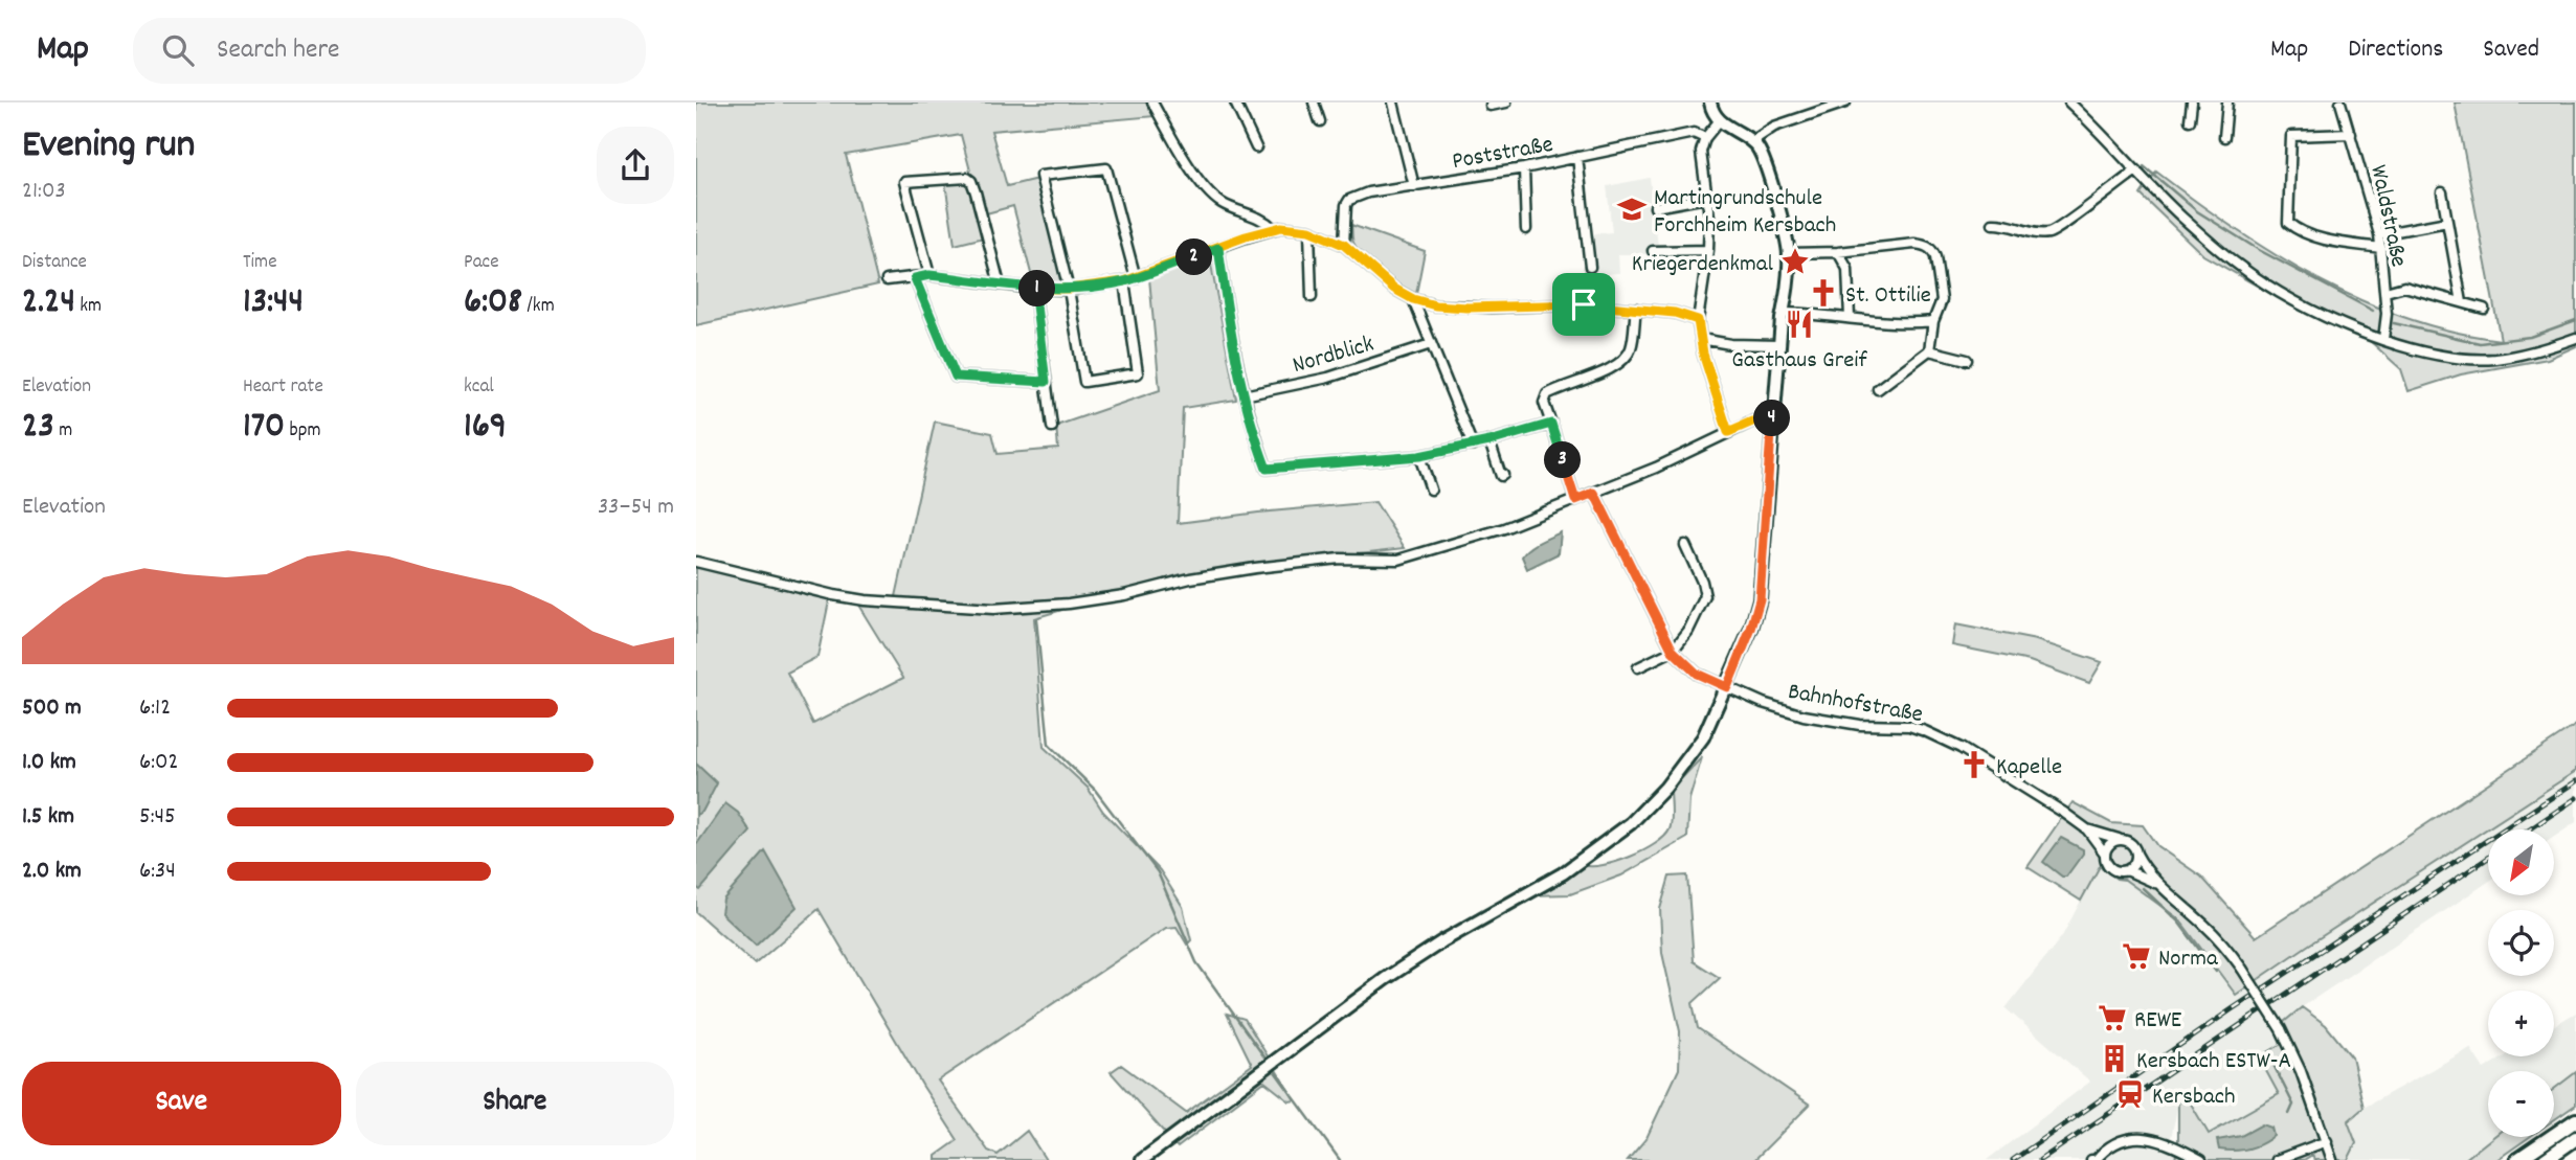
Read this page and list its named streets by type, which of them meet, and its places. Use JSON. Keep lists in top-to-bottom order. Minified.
{"streets":{"street":["Poststraße","Waldstraße","Nordblick","Bahnhofstraße"]},"places":{"school or university":["Martingrundschule Forchheim Kersbach"],"place":["Kriegerdenkmal"],"church":["St. Ottilie","Kapelle"],"restaurant":["Gasthaus Greif"],"supermarket":["Norma","REWE"],"building":["Kersbach ESTW-A"],"station":["Kersbach"]},"north":"bottom left","page":{"header":"Map","search":"Search here","nav":["Map","Directions","Saved"],"heading":["Evening run","21:03"],"stats":[["Distance","2.24 km"],["Time","13:44"],["Pace","6:08 /km"],["Elevation","23 m"],["Heart rate","170 bpm"],["kcal","169"]],"pins":["2","1","4","3"],"chart":["Elevation","33–54 m"],"list":[{"name":"500 m","note":"6:12"},{"name":"1.0 km","note":"6:02"},{"name":"1.5 km","note":"5:45"},{"name":"2.0 km","note":"6:34"}],"map_buttons":["+","−"],"buttons":["Save","Share"]}}
